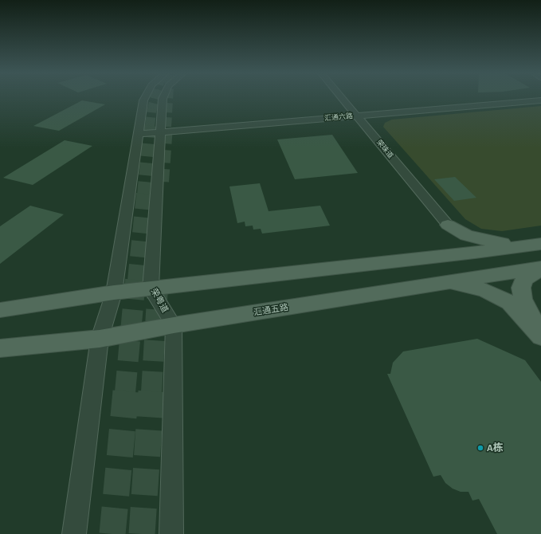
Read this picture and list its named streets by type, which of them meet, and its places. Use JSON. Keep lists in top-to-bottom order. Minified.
{"streets":{"main road":["汇通五路"],"street":["汇通六路","荣珠道","荣粤道"]},"crossings":[["汇通六路","荣珠道"],["汇通六路","荣粤道"],["荣粤道","汇通五路"]],"places":["A栋"]}
